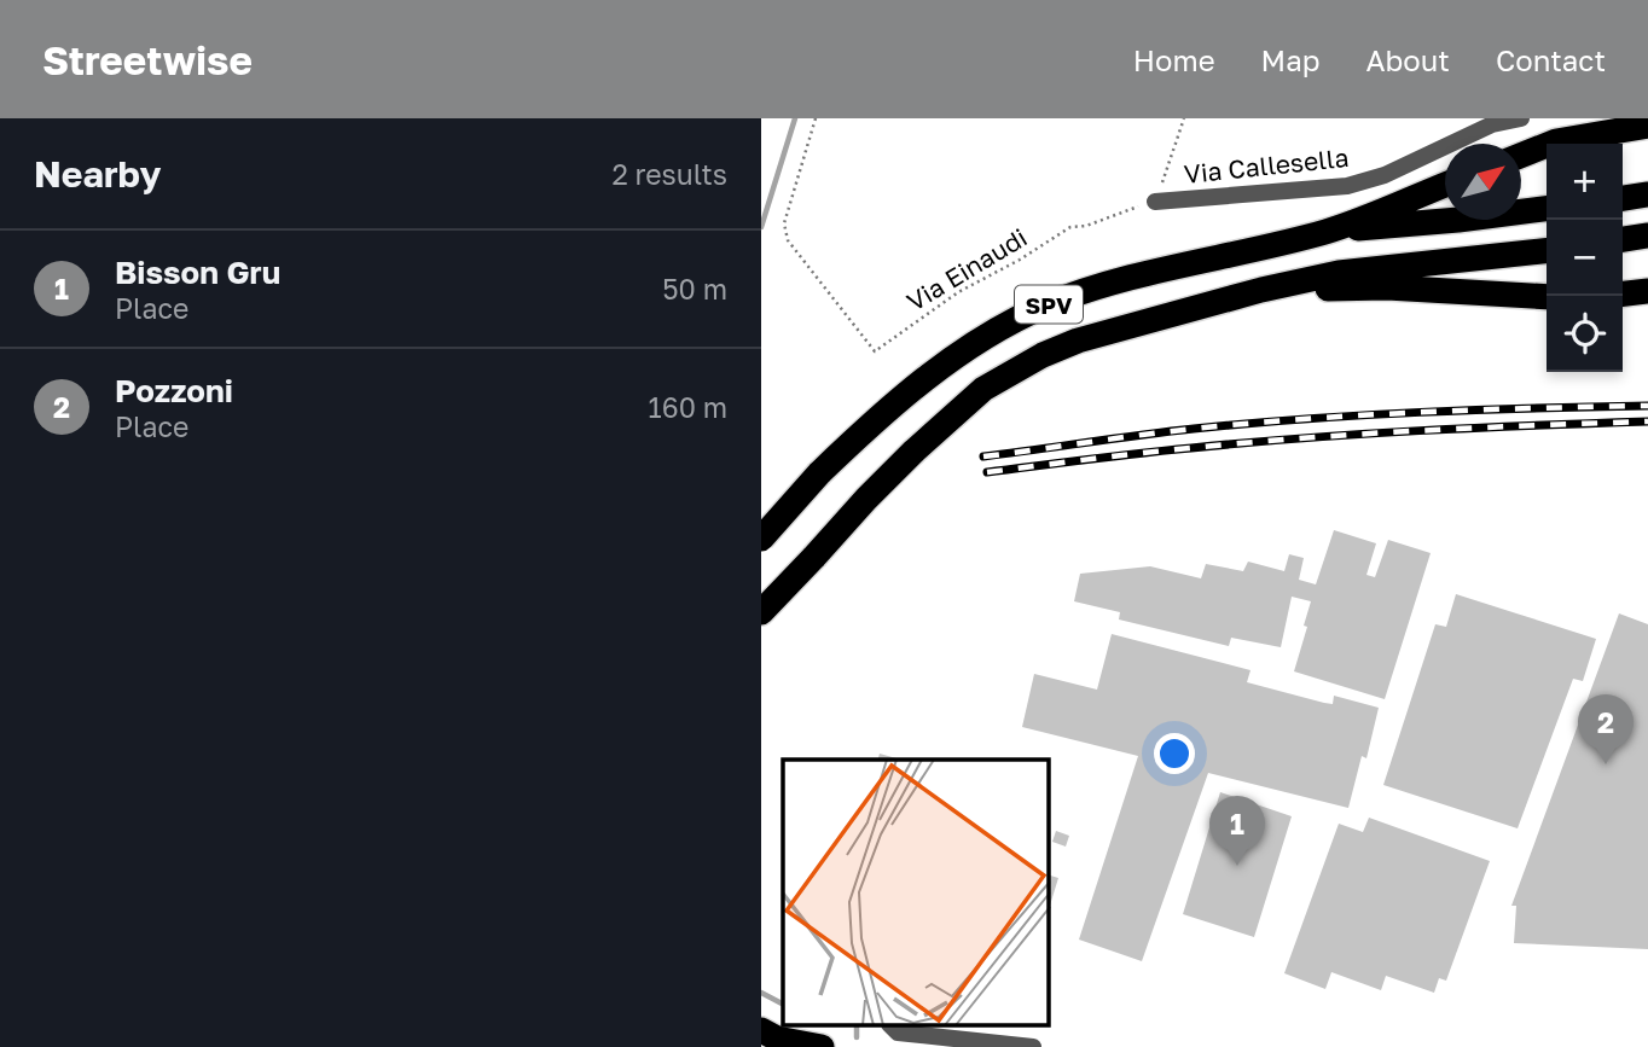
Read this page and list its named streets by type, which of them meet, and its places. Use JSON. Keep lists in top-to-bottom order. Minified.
{"streets":{"highway":["SPV"],"street":["Via Callesella"],"path":["Via Einaudi"]},"crossings":[["Via Callesella","Via Einaudi"]],"north":"top right","page":{"header":"Streetwise","nav":["Home","Map","About","Contact"],"heading":["Nearby","2 results"],"map_buttons":["+","−"],"list":[{"mark":"1","name":"Bisson Gru","note":"Place","value":"50 m"},{"mark":"2","name":"Pozzoni","note":"Place","value":"160 m"}],"pins":["2","1"]}}
